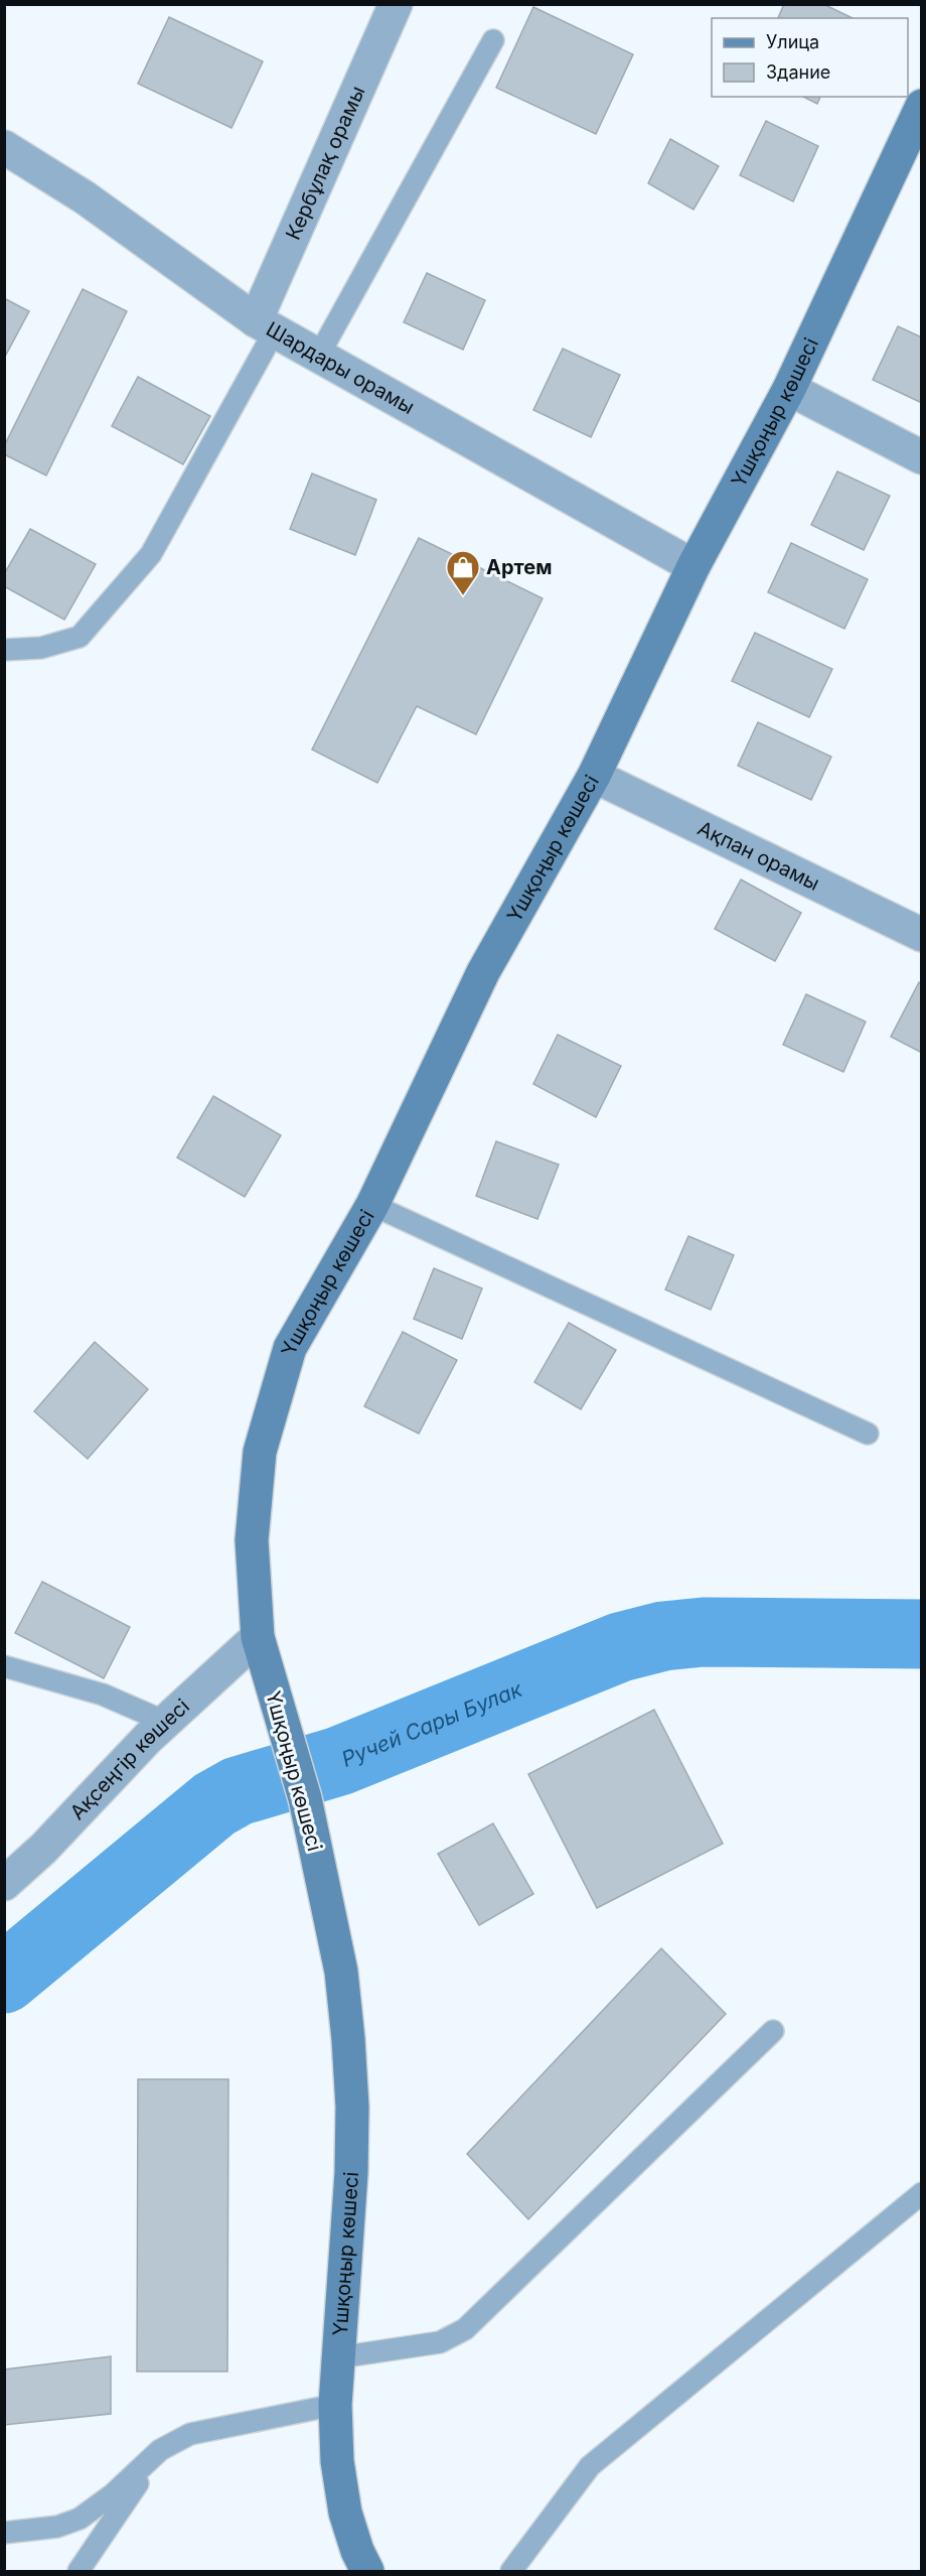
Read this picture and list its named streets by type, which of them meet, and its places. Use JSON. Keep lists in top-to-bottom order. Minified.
{"streets":{"main road":["Үшқоңыр көшесі"],"street":["Кербұлақ орамы","Шардары орамы","Ақпан орамы","Ақсеңгір көшесі"]},"crossings":[["Кербұлақ орамы","Шардары орамы"],["Шардары орамы","Үшқоңыр көшесі"],["Үшқоңыр көшесі","Ақпан орамы"],["Үшқоңыр көшесі","Ақсеңгір көшесі"]],"water":["Ручей Сары Булак"],"places":{"shop":["Артем"]},"legend":["Улица","Здание"]}
